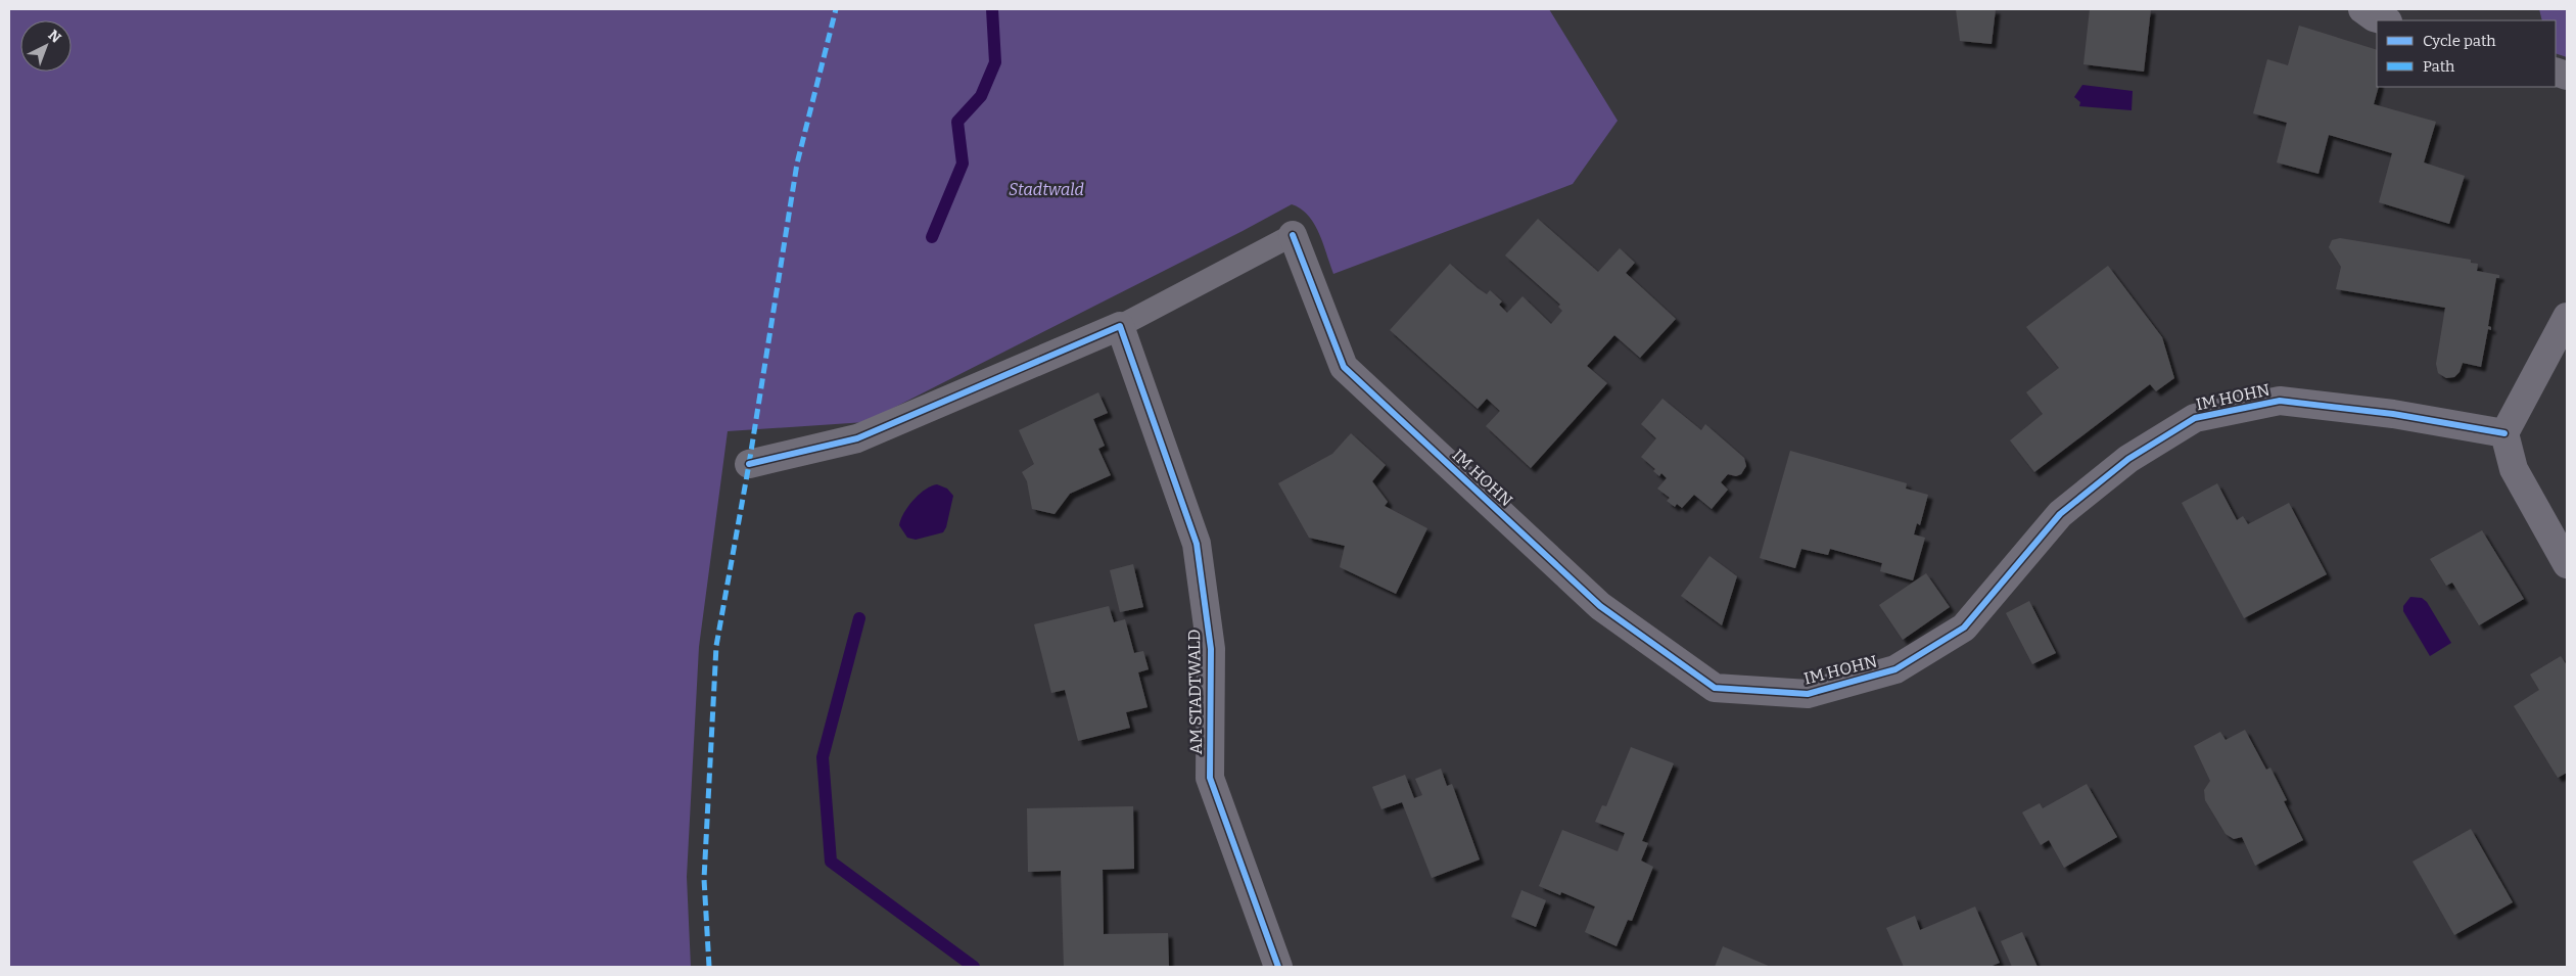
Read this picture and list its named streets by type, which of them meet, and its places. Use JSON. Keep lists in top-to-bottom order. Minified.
{"streets":{"street":["IM HOHN","AM STADTWALD"]},"parks":["Stadtwald"],"legend":["Cycle path","Path"],"north":"top right"}
